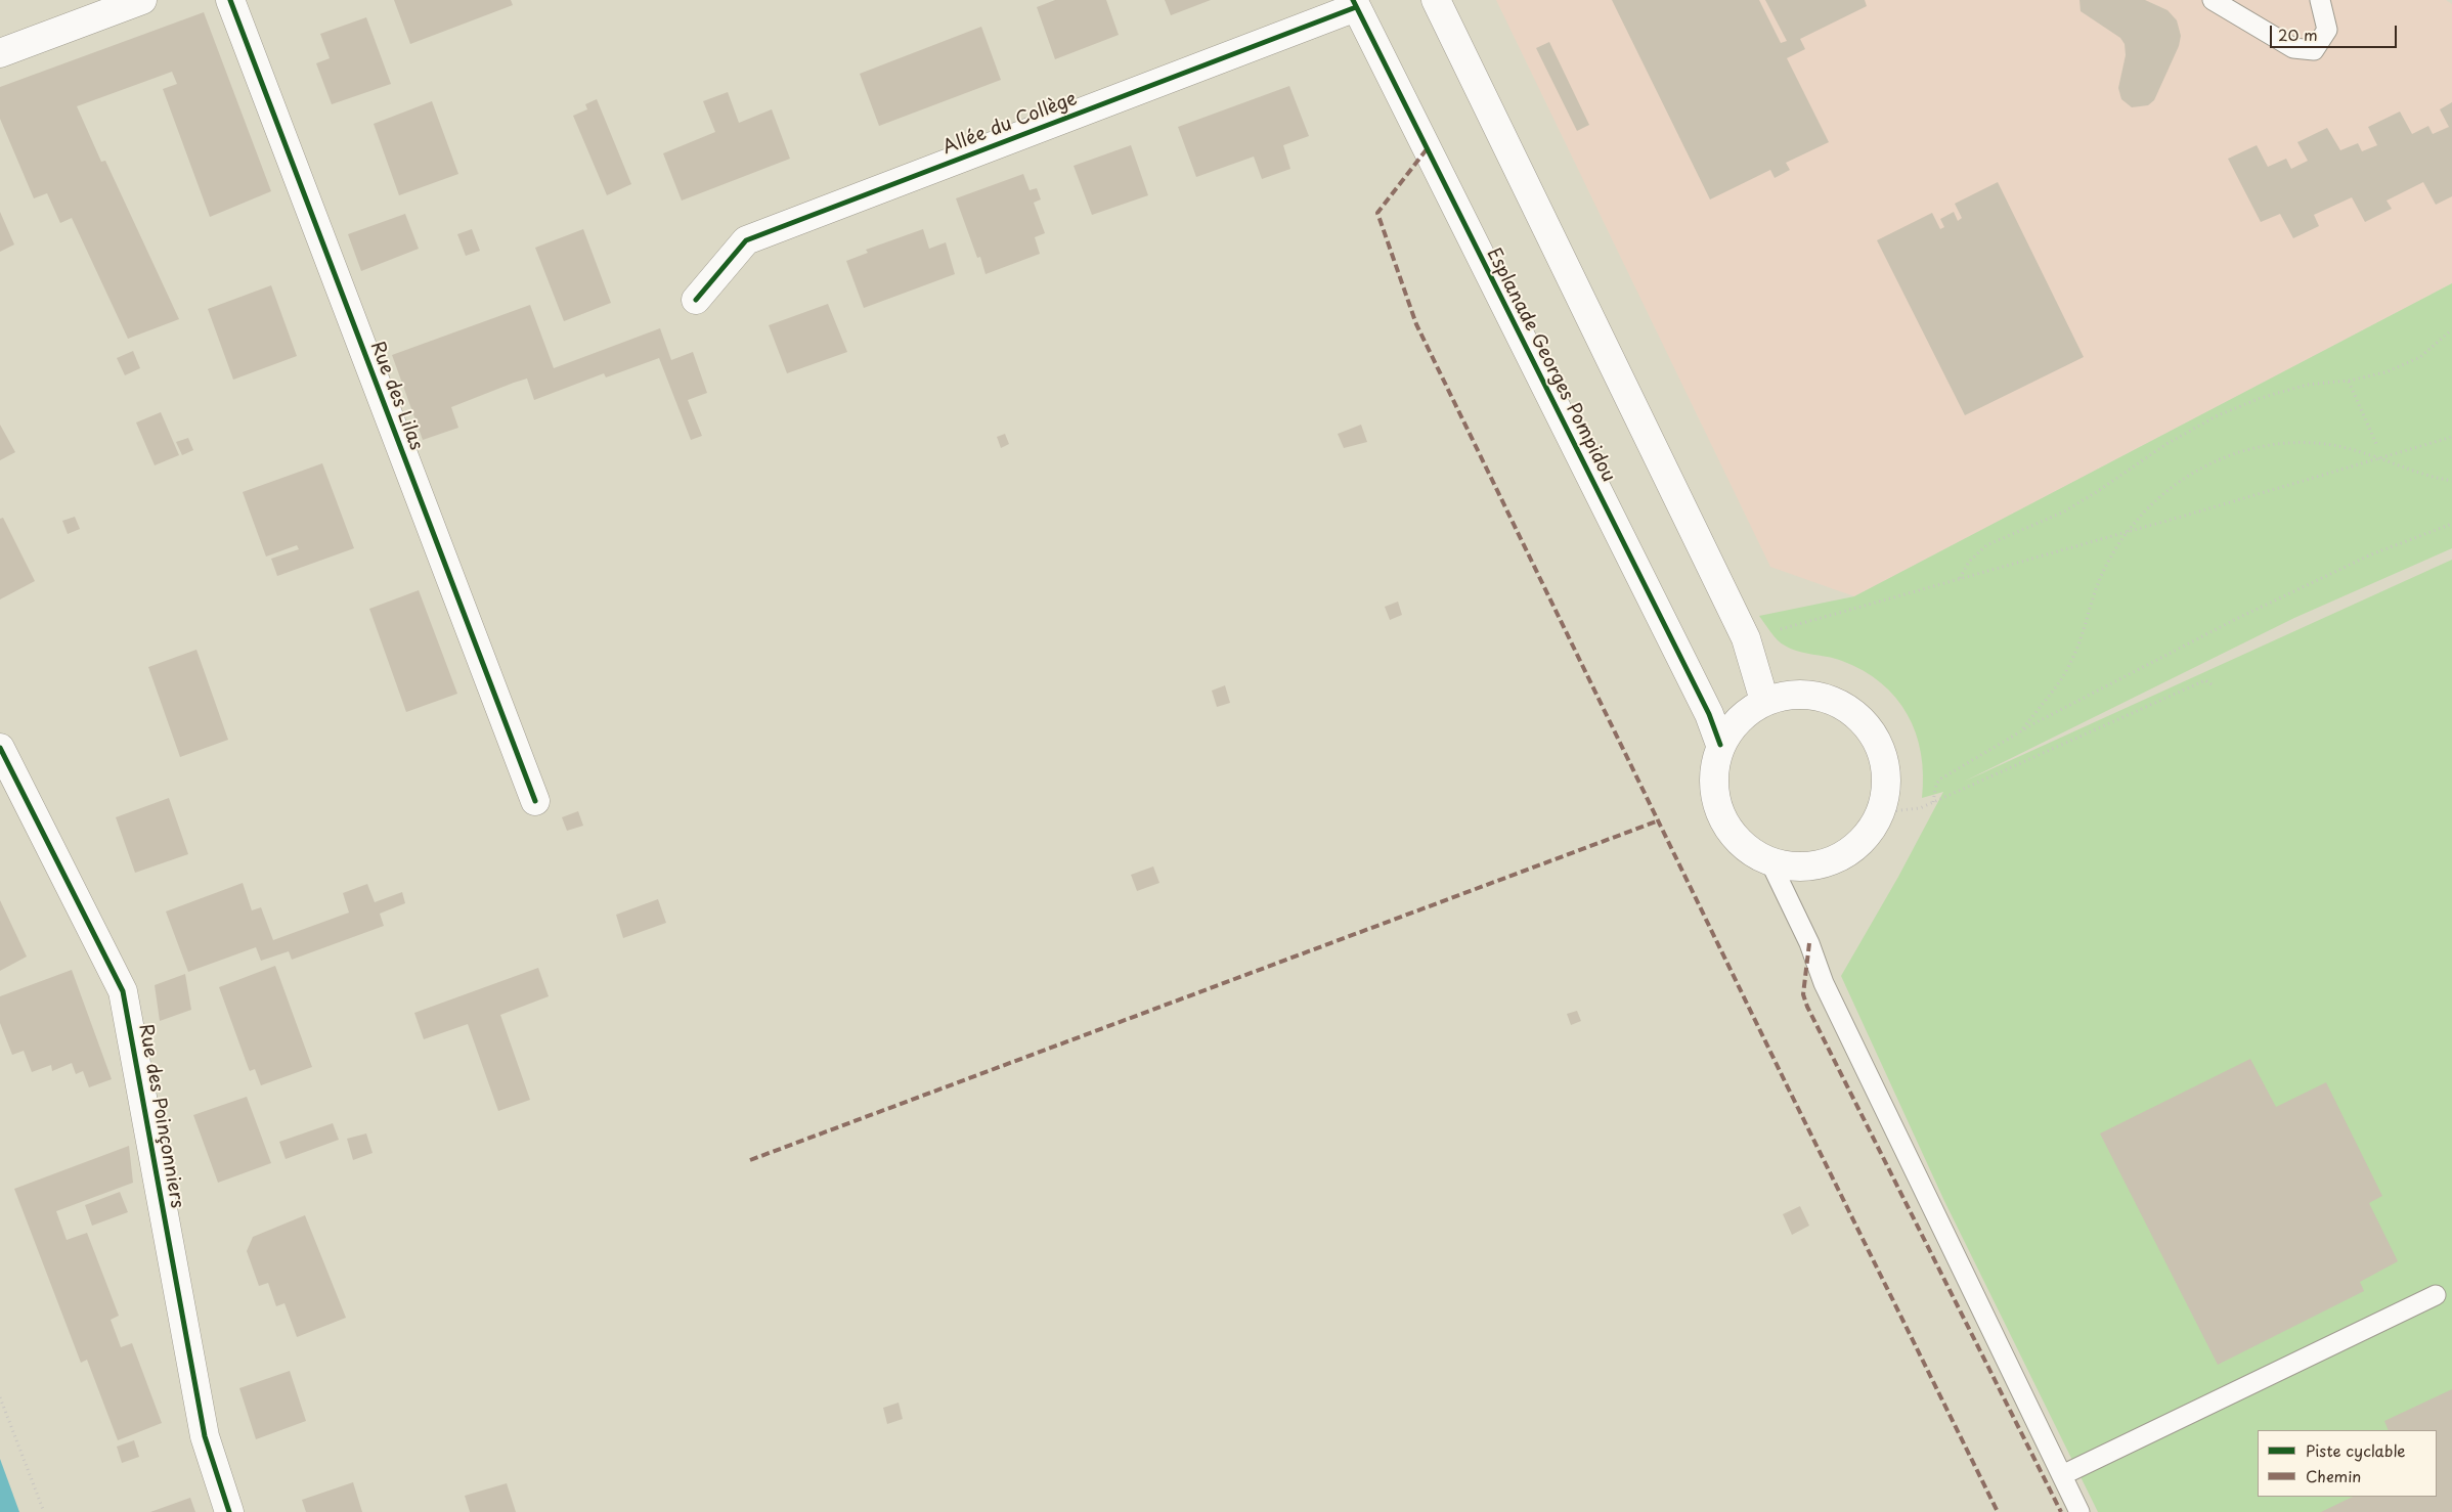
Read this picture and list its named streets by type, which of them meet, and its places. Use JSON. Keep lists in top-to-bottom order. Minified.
{"streets":{"street":["Allée du Collège","Esplanade Georges Pompidou","Rue des Lilas","Rue des Poinçonniers"]},"crossings":[["Allée du Collège","Esplanade Georges Pompidou"]],"legend":["Piste cyclable","Chemin"],"scale_bar":"20 m"}
